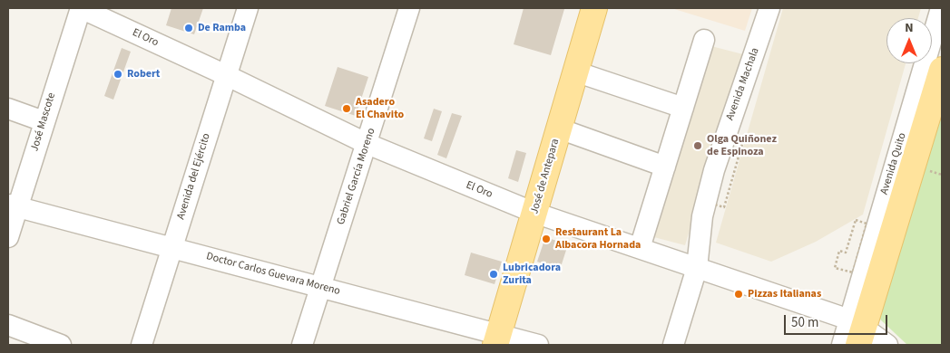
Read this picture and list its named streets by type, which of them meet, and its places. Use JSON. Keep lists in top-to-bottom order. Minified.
{"streets":{"main road":["Avenida Quito","José de Antepara"],"street":["El Oro","Avenida Machala","José Mascote","Avenida del Ejército","Gabriel García Moreno","Doctor Carlos Guevara Moreno"]},"crossings":[["El Oro","Avenida Machala"],["El Oro","José Mascote"],["El Oro","Avenida Quito"],["El Oro","Avenida del Ejército"],["El Oro","Gabriel García Moreno"],["El Oro","José de Antepara"],["José Mascote","Doctor Carlos Guevara Moreno"],["Avenida del Ejército","Doctor Carlos Guevara Moreno"],["Gabriel García Moreno","Doctor Carlos Guevara Moreno"],["José de Antepara","Doctor Carlos Guevara Moreno"]],"places":["De Ramba","Robert","Asadero El Chavito","Olga Quiñonez de Espinoza","Restaurant La Albacora Hornada","Lubricadora Zurita","Pizzas Italianas"],"scale_bar":"50 m","north":"top"}
